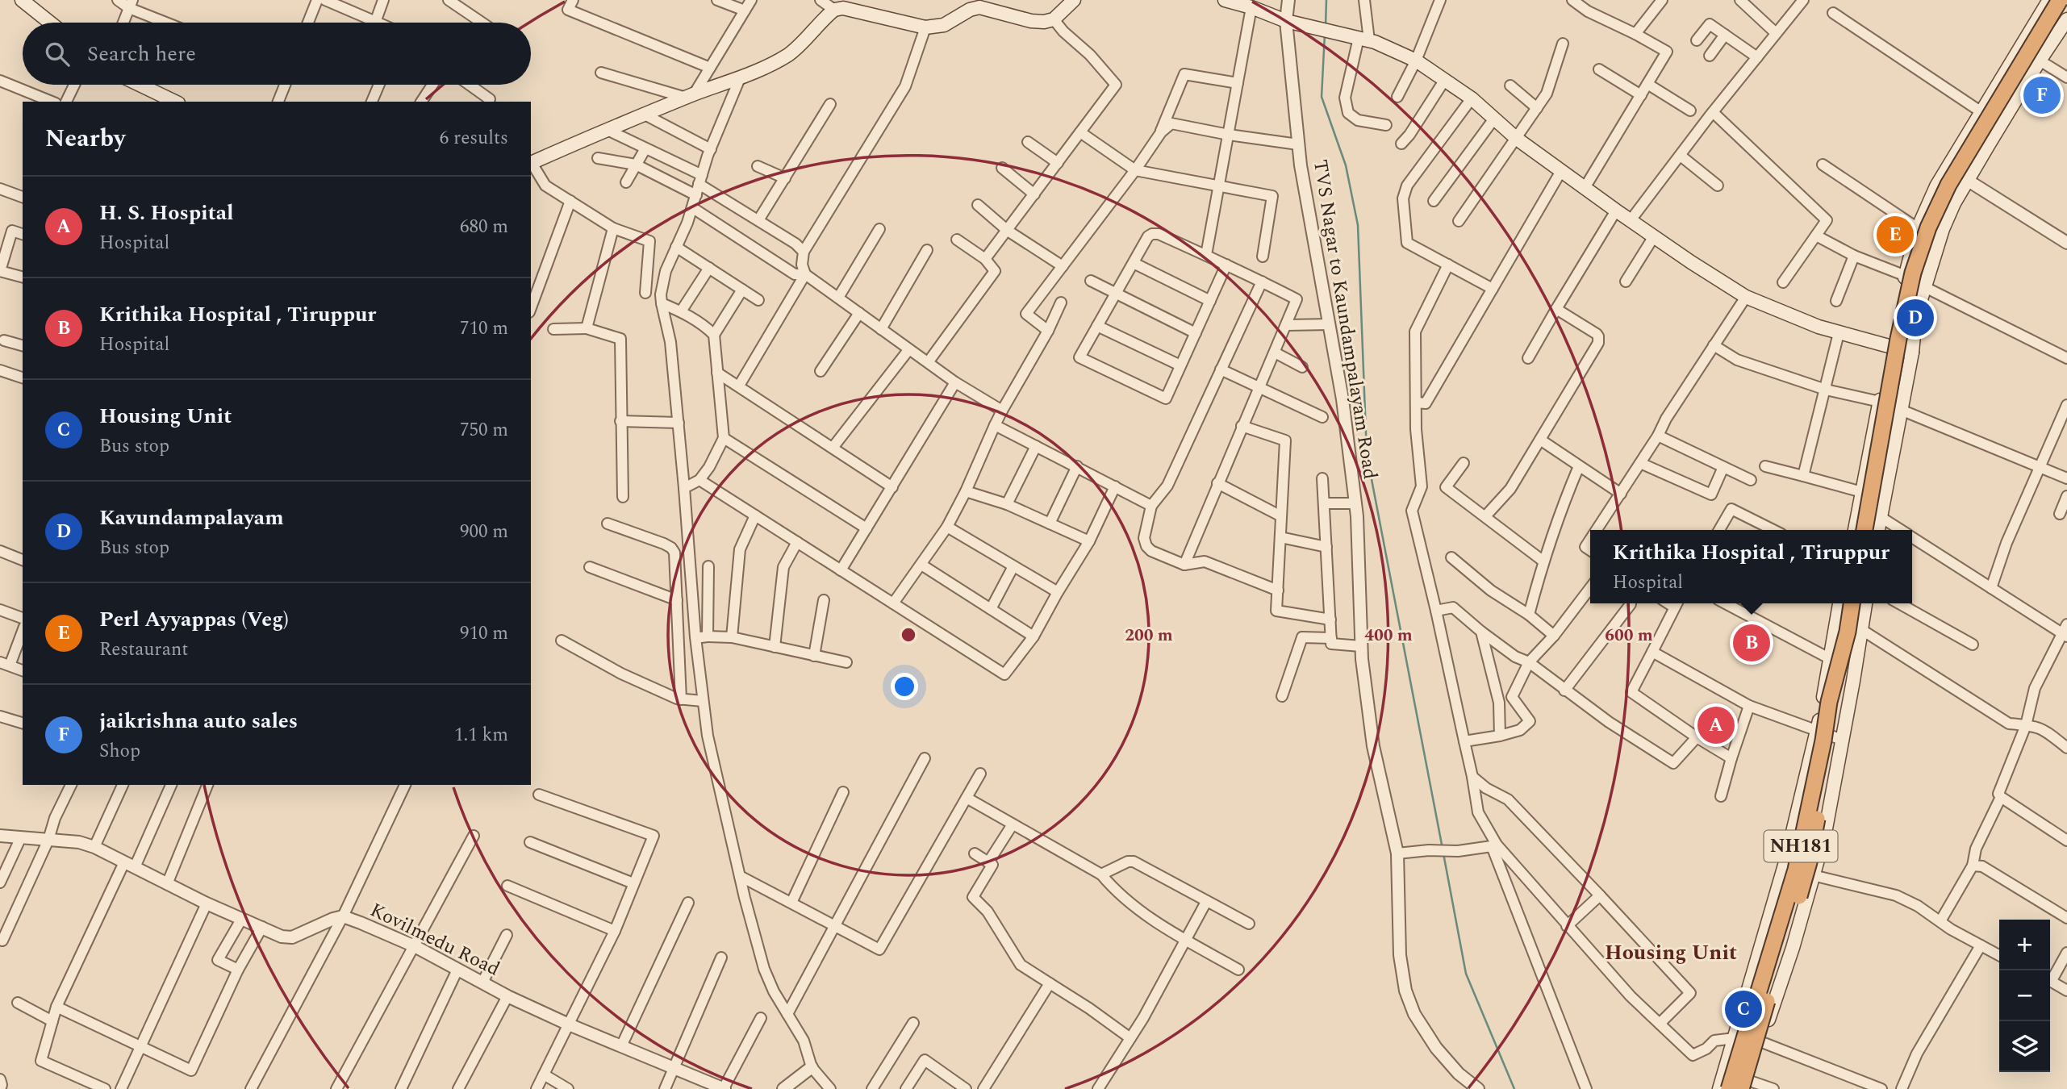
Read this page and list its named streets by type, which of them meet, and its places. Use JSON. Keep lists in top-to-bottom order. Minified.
{"streets":{"highway":["NH181"],"street":["TVS Nagar to Kaundampalayam Road","Kovilmedu Road"]},"districts":["Housing Unit"],"page":{"search":"Search here","pins":["F","E","D","B","A","C"],"heading":["Nearby","6 results"],"list":[{"mark":"A","name":"H. S. Hospital","note":"Hospital","value":"680 m"},{"mark":"B","name":"Krithika Hospital , Tiruppur","note":"Hospital","value":"710 m"},{"mark":"C","name":"Housing Unit","note":"Bus stop","value":"750 m"},{"mark":"D","name":"Kavundampalayam","note":"Bus stop","value":"900 m"},{"mark":"E","name":"Perl Ayyappas (Veg)","note":"Restaurant","value":"910 m"},{"mark":"F","name":"jaikrishna auto sales","note":"Shop","value":"1.1 km"}],"popup":["Krithika Hospital , Tiruppur","Hospital"],"map_buttons":["+","−"]},"rings":["200 m","400 m","600 m"]}
